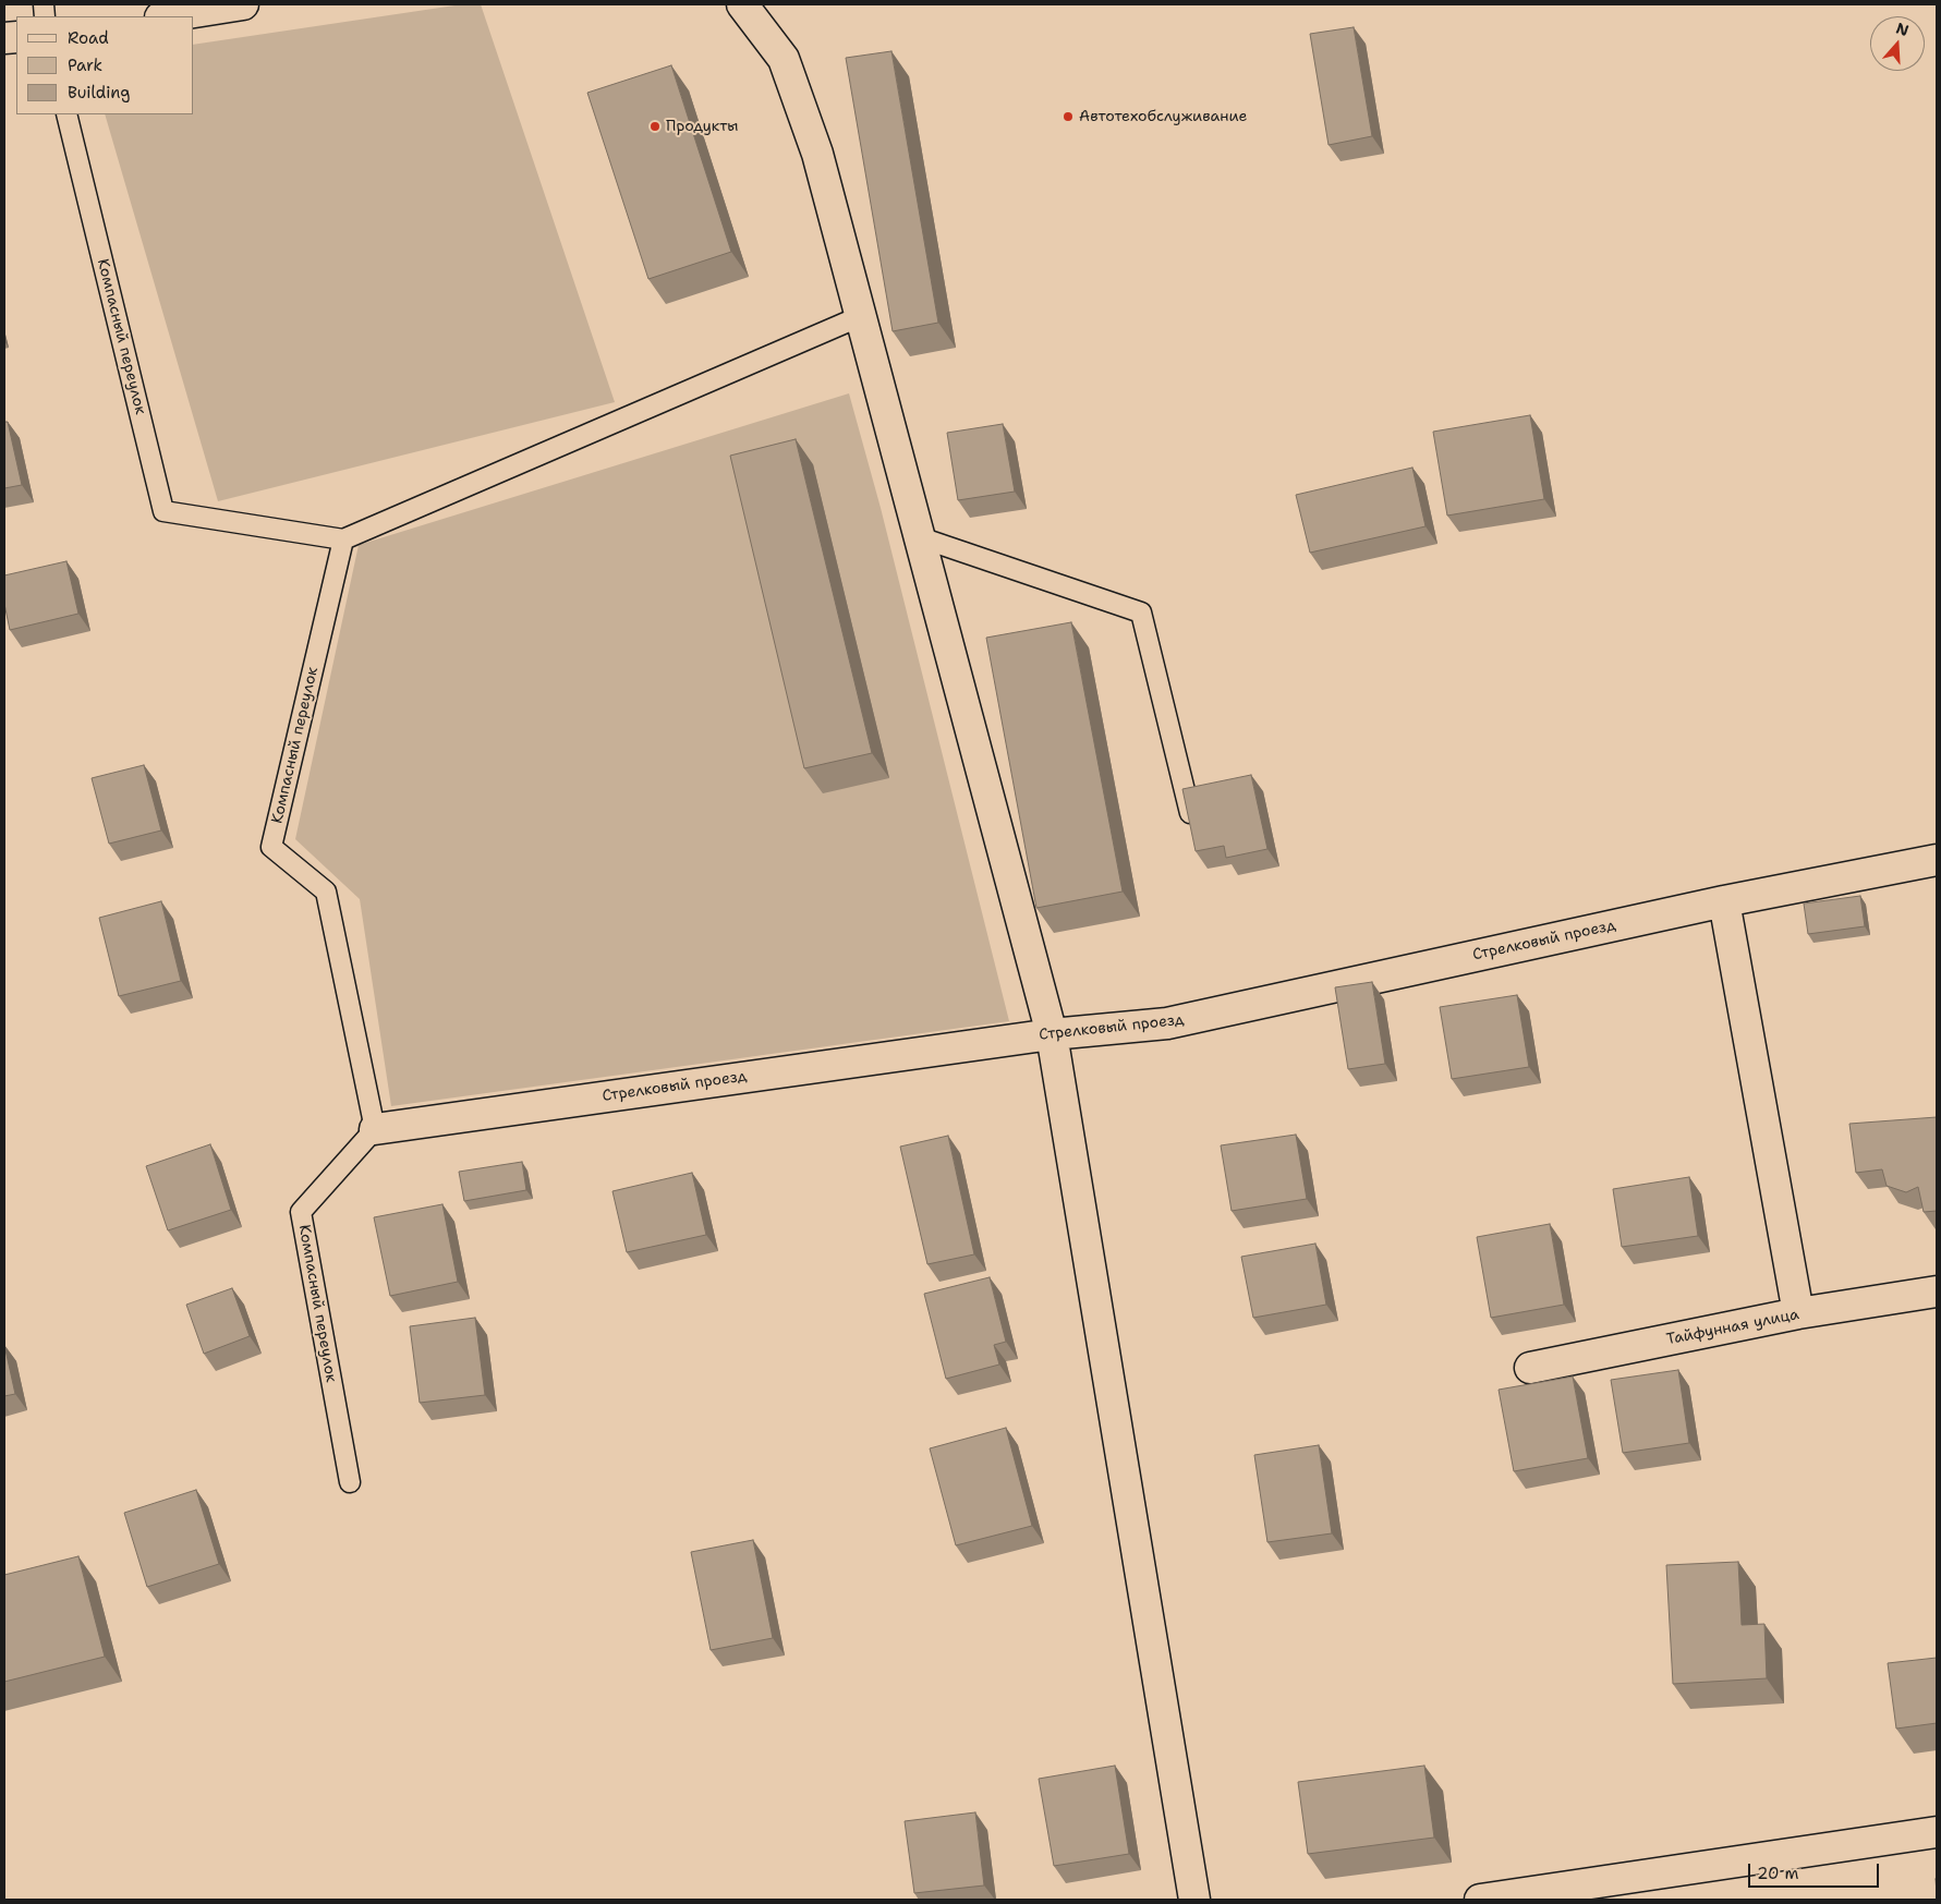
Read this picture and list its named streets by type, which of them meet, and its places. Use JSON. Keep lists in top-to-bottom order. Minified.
{"streets":{"street":["Стрелковый проезд","Тайфунная улица"],"lane":["Компасный переулок"]},"crossings":[["Компасный переулок","Стрелковый проезд"]],"places":["Автотехобслуживание","Продукты"],"legend":["Road","Park","Building"],"scale_bar":"20 m","north":"top"}
